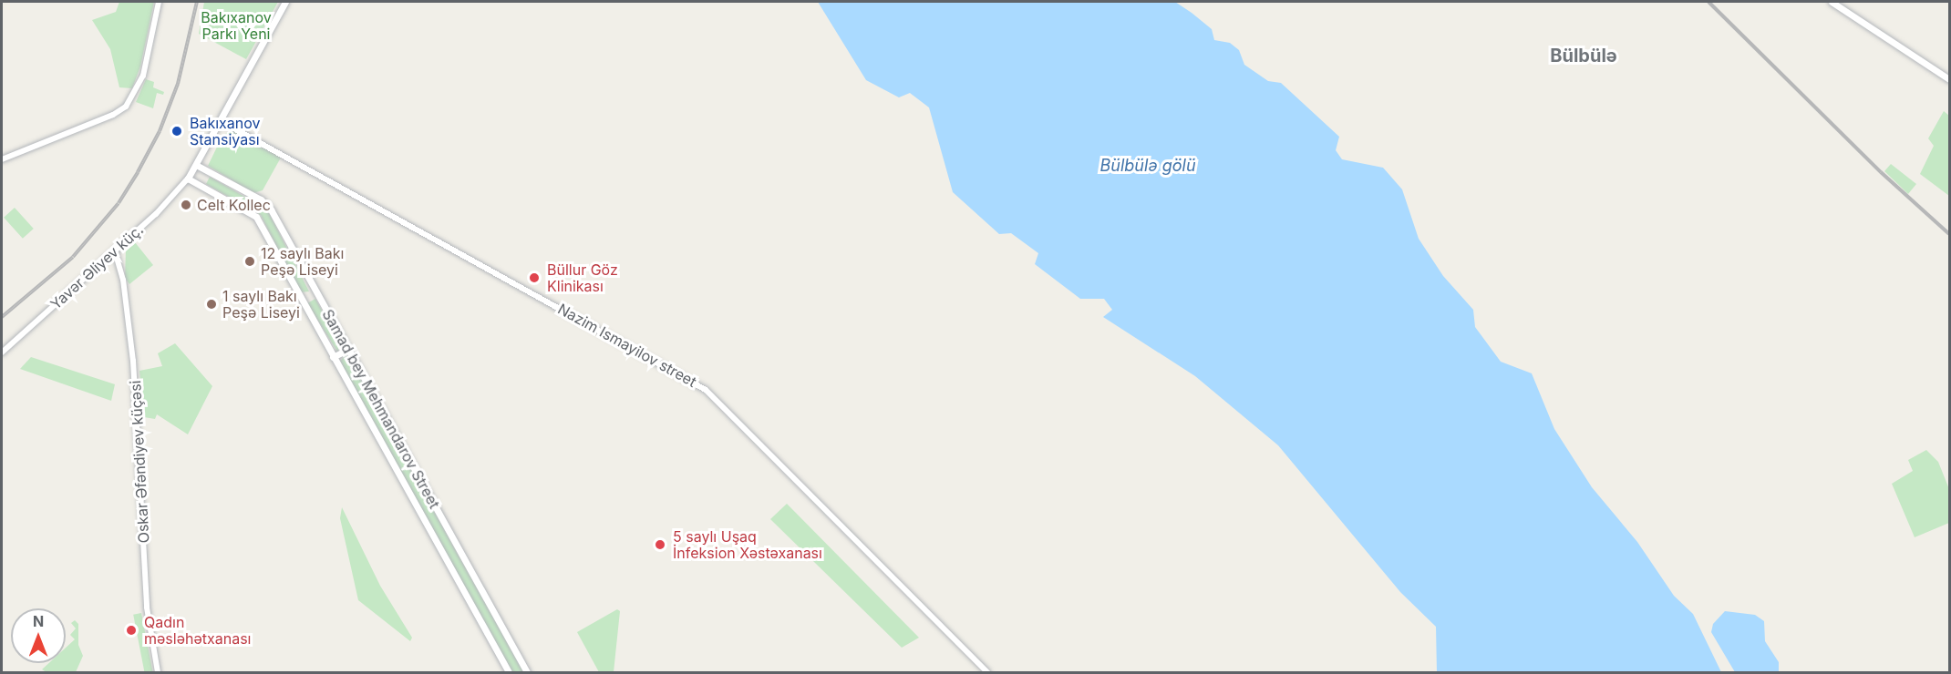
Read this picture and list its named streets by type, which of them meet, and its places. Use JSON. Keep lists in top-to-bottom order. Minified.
{"streets":{"main road":["Samad bey Mehmandarov Street"],"street":["Yavər Əliyev küç.","Nazim Ismayilov street","Oskar Əfəndiyev küçəsi"]},"crossings":[["Yavər Əliyev küç.","Samad bey Mehmandarov Street"],["Yavər Əliyev küç.","Oskar Əfəndiyev küçəsi"]],"districts":["Bülbülə"],"water":["Bülbülə gölü"],"parks":["Bakıxanov Parkı Yeni"],"places":["Bakıxanov Stansiyası","Celt Kollec","12 saylı Bakı Peşə Liseyi","Büllur Göz Klinikası","1 saylı Bakı Peşə Liseyi","5 saylı Uşaq İnfeksion Xəstəxanası","Qadın məsləhətxanası"],"north":"top"}
